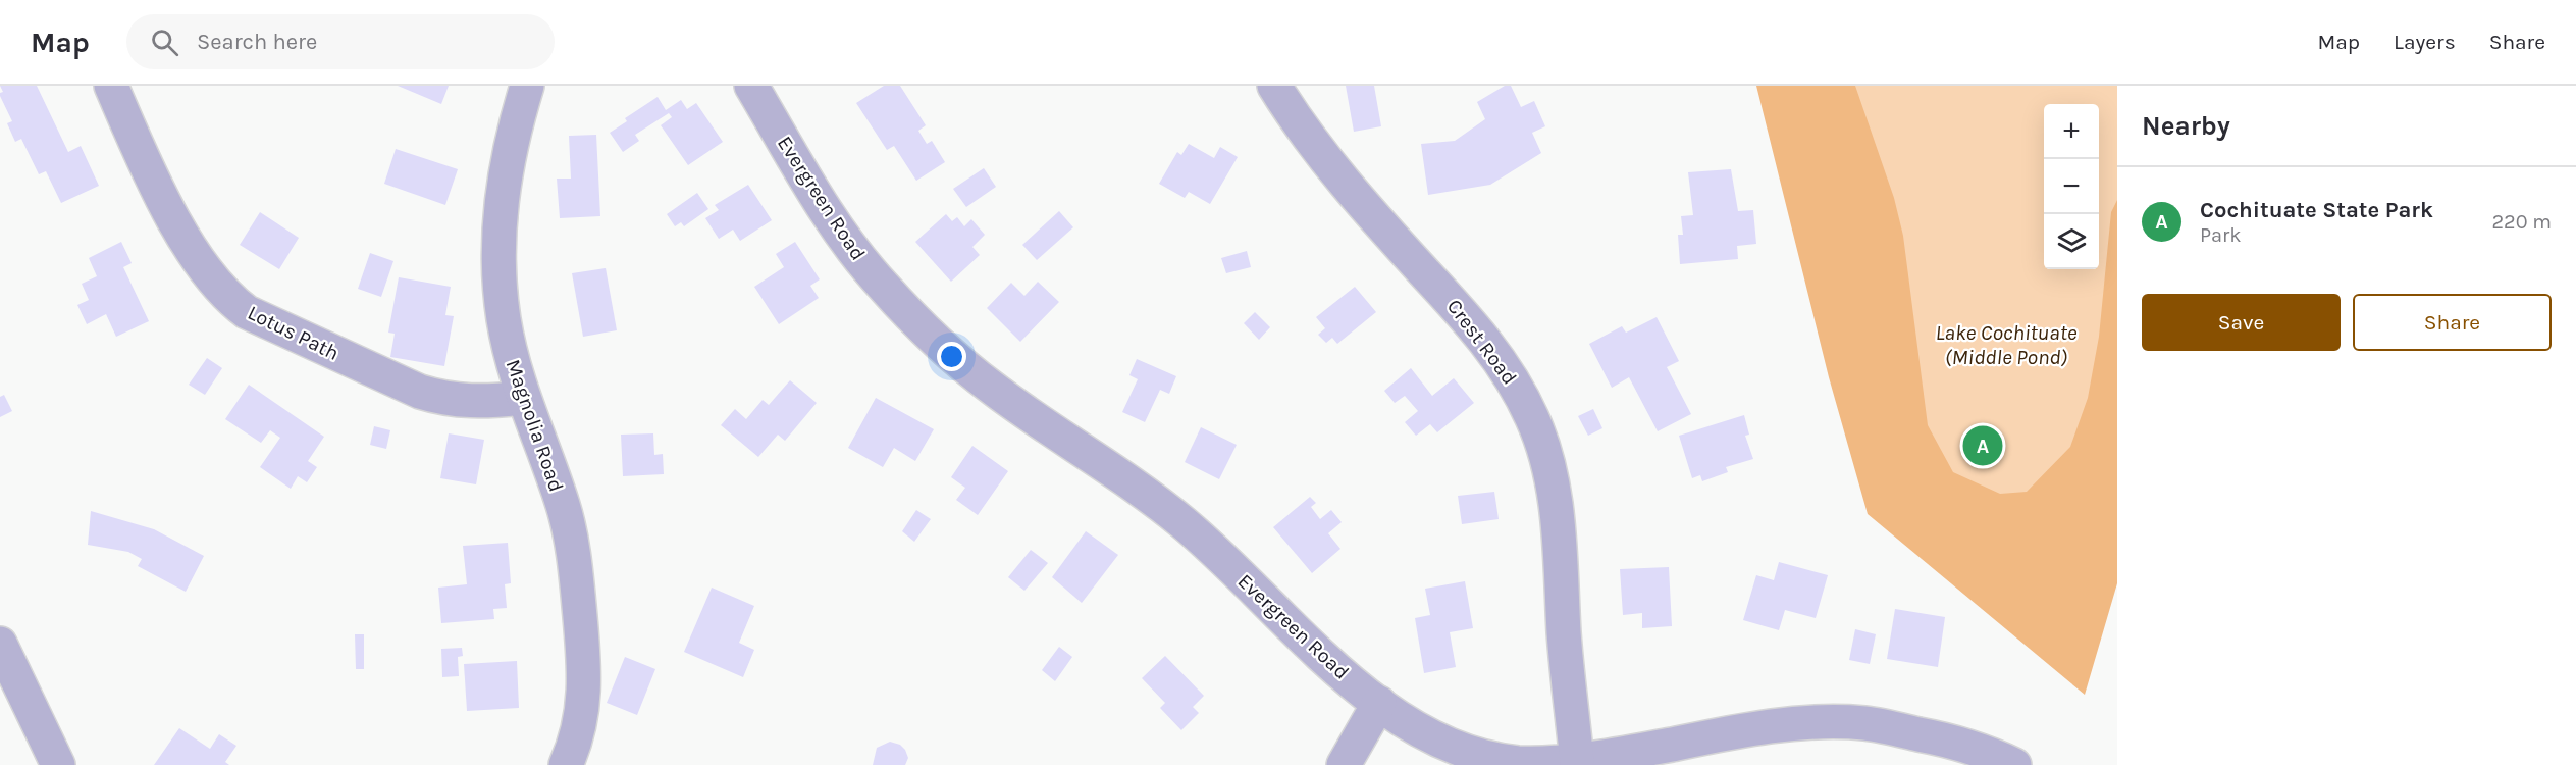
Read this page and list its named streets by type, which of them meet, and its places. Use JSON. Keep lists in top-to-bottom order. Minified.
{"streets":{"street":["Evergreen Road","Lotus Path","Crest Road","Magnolia Road"]},"crossings":[["Evergreen Road","Crest Road"],["Lotus Path","Magnolia Road"]],"water":["Lake Cochituate (Middle Pond)"],"page":{"header":"Map","search":"Search here","nav":["Map","Layers","Share"],"heading":"Nearby","map_buttons":["+","−"],"list":[{"mark":"A","name":"Cochituate State Park","note":"Park","value":"220 m"}],"buttons":["Save","Share"],"pins":"A"}}
